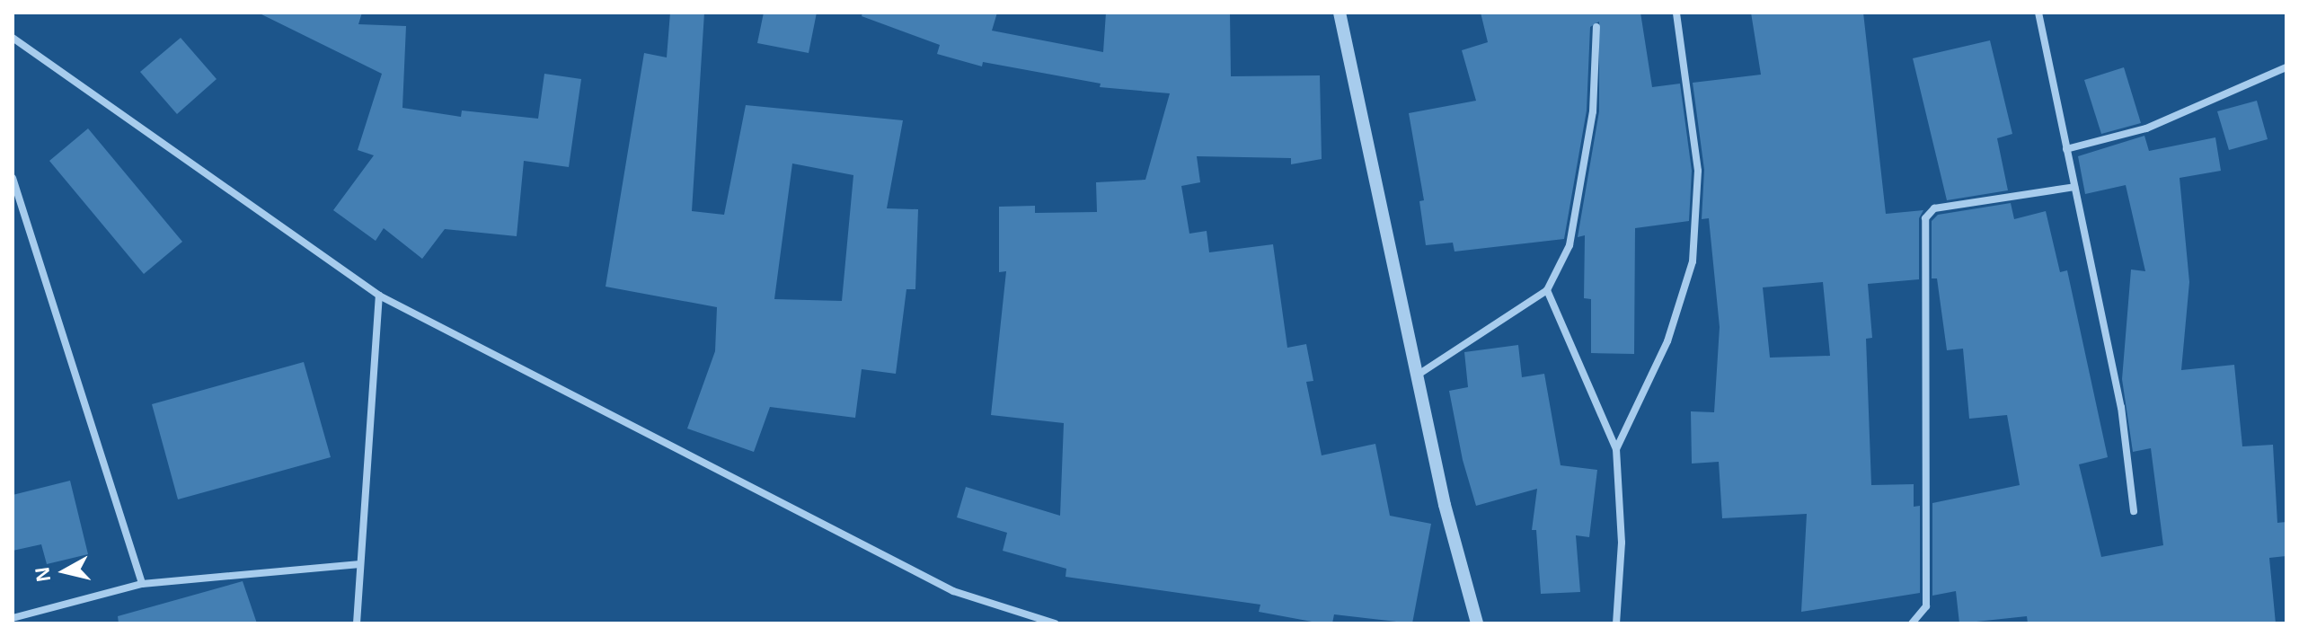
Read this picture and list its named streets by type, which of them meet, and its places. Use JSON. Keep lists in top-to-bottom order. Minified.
{"north":"left"}
